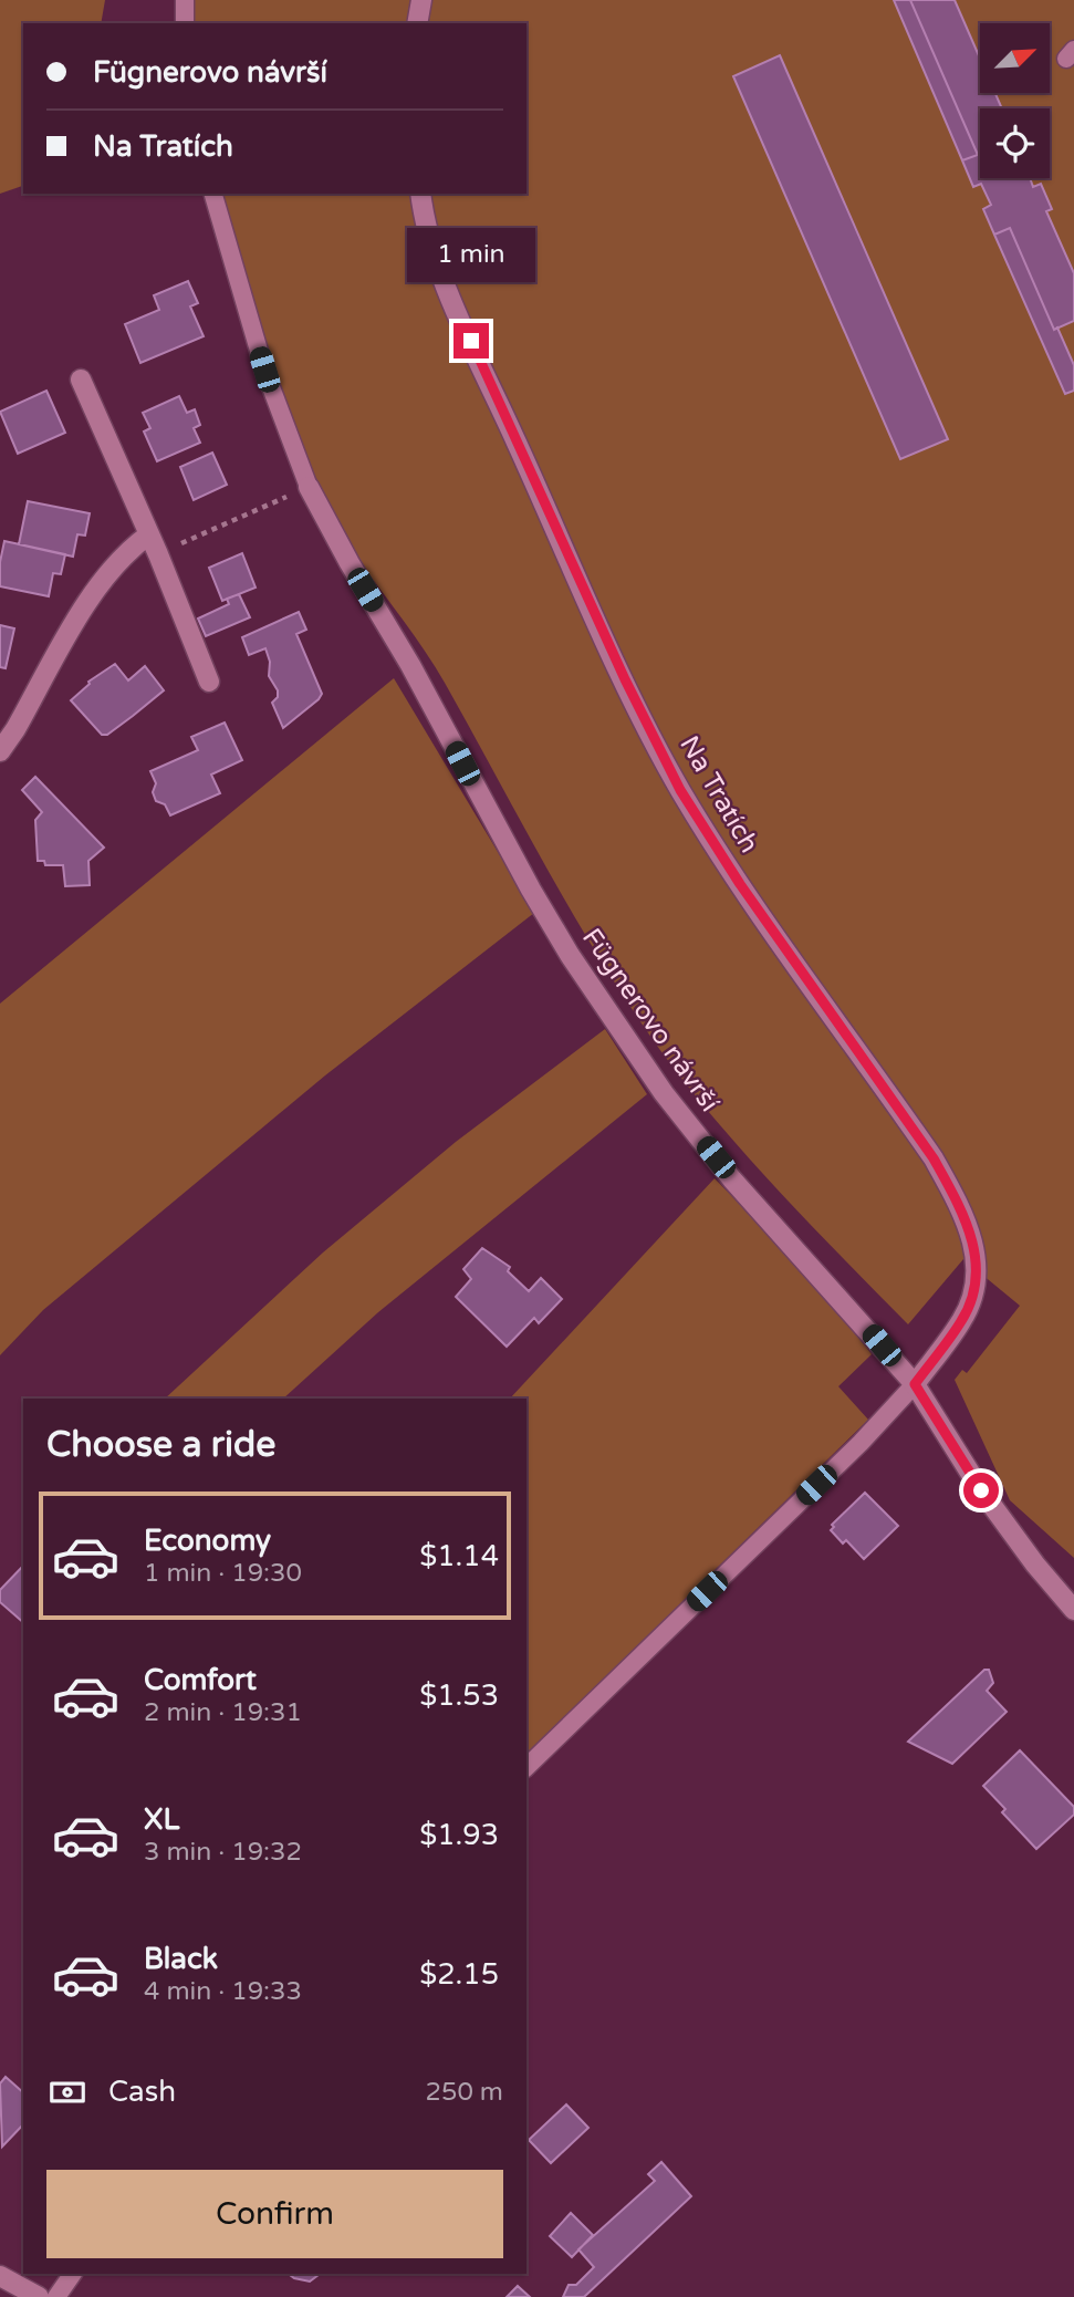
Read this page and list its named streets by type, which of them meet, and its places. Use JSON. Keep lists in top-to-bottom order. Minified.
{"streets":{"street":["Na Tratích","Fügnerovo návrší"]},"crossings":[["Na Tratích","Fügnerovo návrší"]],"north":"top right","page":{"banner":["Fügnerovo návrší","Na Tratích"],"bubble":"1 min","heading":"Choose a ride","list":[{"name":"Economy","note":"1 min · 19:30","value":"$1.14"},{"name":"Comfort","note":"2 min · 19:31","value":"$1.53"},{"name":"XL","note":"3 min · 19:32","value":"$1.93"},{"name":"Black","note":"4 min · 19:33","value":"$2.15"}],"pay":["Cash","250 m"],"buttons":"Confirm"}}
